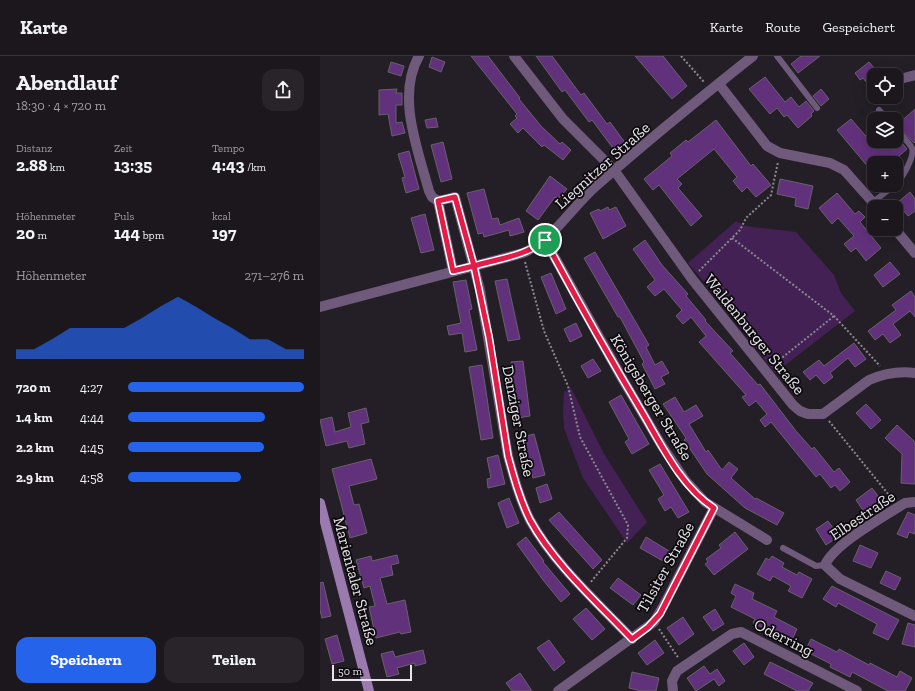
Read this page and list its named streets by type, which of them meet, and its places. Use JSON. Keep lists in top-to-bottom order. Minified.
{"streets":{"main road":["Marientaler Straße"],"street":["Liegnitzer Straße","Waldenburger Straße","Königsberger Straße","Danziger Straße","Elbestraße","Tilsiter Straße","Oderring"]},"crossings":[["Liegnitzer Straße","Waldenburger Straße"],["Liegnitzer Straße","Königsberger Straße"],["Liegnitzer Straße","Danziger Straße"],["Königsberger Straße","Tilsiter Straße"],["Danziger Straße","Tilsiter Straße"]],"scale_bar":"50 m","page":{"header":"Karte","nav":["Karte","Route","Gespeichert"],"heading":["Abendlauf","18:30 · 4 × 720 m"],"map_buttons":["+","−"],"stats":[["Distanz","2.88 km"],["Zeit","13:35"],["Tempo","4:43 /km"],["Höhenmeter","20 m"],["Puls","144 bpm"],["kcal","197"]],"chart":["Höhenmeter","271–276 m"],"list":[{"name":"720 m","note":"4:27"},{"name":"1.4 km","note":"4:44"},{"name":"2.2 km","note":"4:45"},{"name":"2.9 km","note":"4:58"}],"buttons":["Speichern","Teilen"],"scale":"50 m"}}
